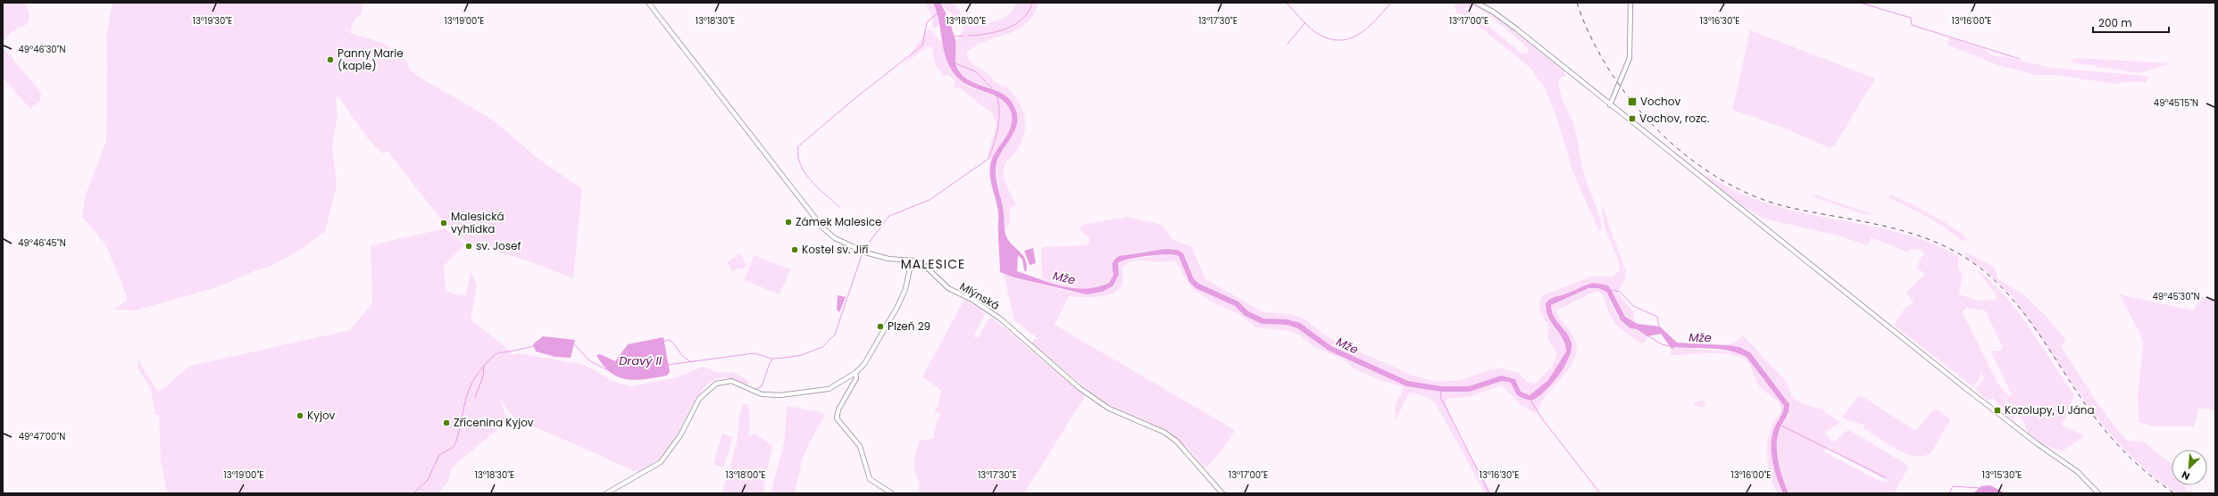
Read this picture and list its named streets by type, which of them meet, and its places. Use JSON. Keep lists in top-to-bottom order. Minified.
{"streets":{"street":["Mlýnská"]},"districts":["MALESICE"],"water":["Mže","Dravý II"],"places":{"other":["Panny Marie (kaple)","Zámek Malesice","Malesická vyhlídka","sv. Josef","Kostel sv. Jiří","Plzeň 29","Kyjov","Zřícenina Kyjov"],"transit":["Vochov","Vochov, rozc.","Kozolupy, U Jána"]},"scale_bar":"200 m","north":"bottom left","coordinates":["13°19'30\"E","13°19'00\"E","13°18'30\"E","13°18'00\"E","13°17'30\"E","13°17'00\"E","13°16'30\"E","13°16'00\"E","49°46'30\"N","49°45'15\"N","49°46'45\"N","49°45'30\"N","49°47'00\"N","13°15'30\"E"]}
